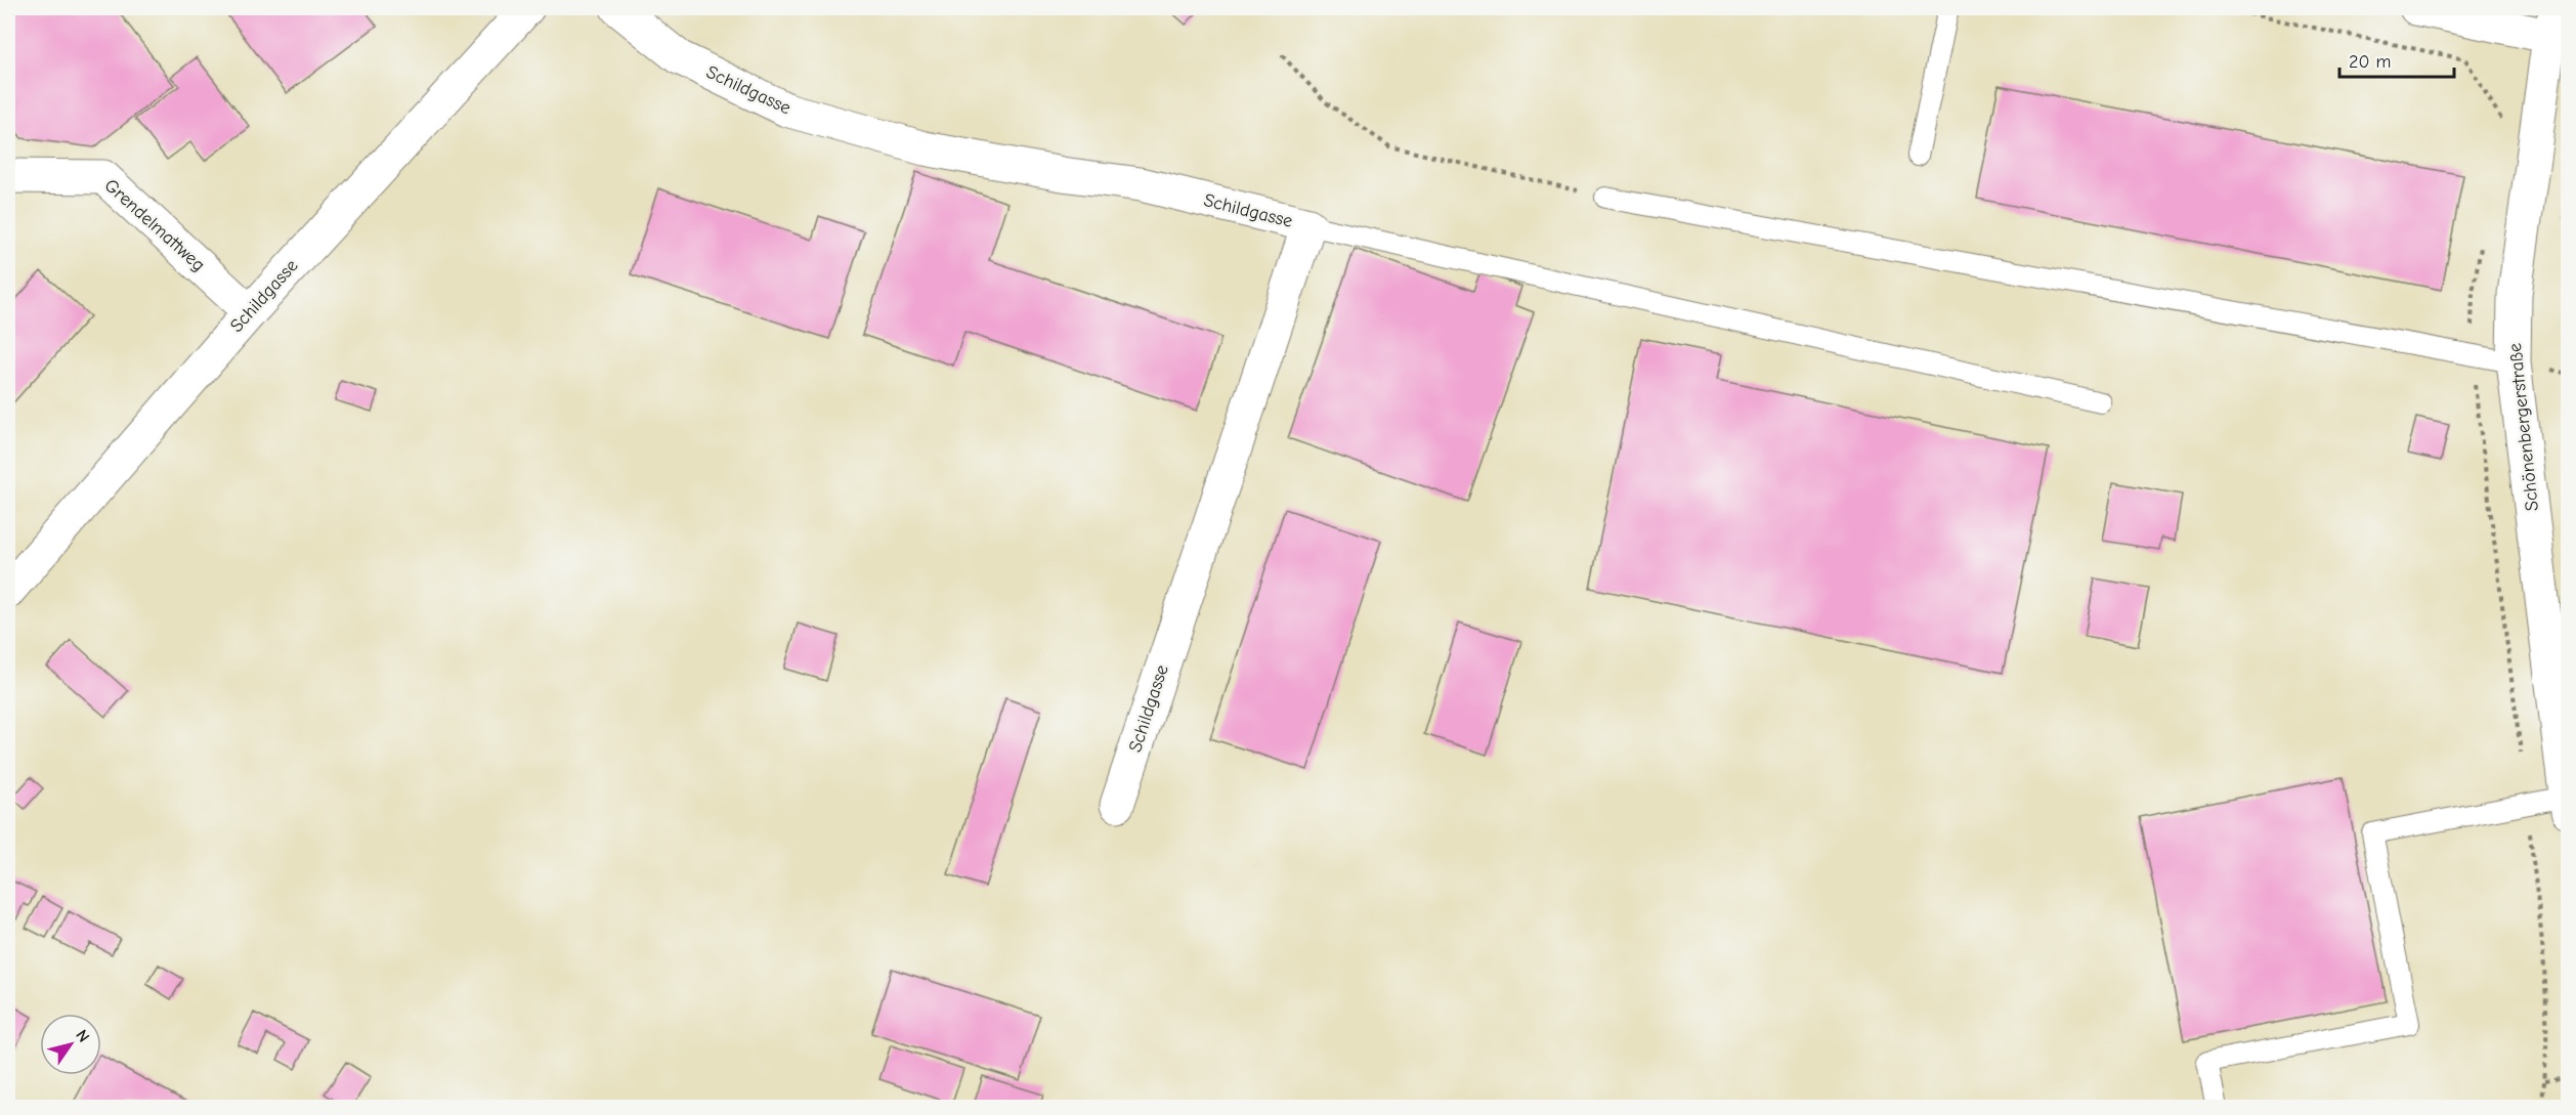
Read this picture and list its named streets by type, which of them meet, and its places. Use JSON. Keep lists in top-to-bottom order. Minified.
{"streets":{"street":["Schildgasse","Grendelmattweg","Schönenbergerstraße"]},"crossings":[["Schildgasse","Grendelmattweg"]],"scale_bar":"20 m","north":"top right"}
